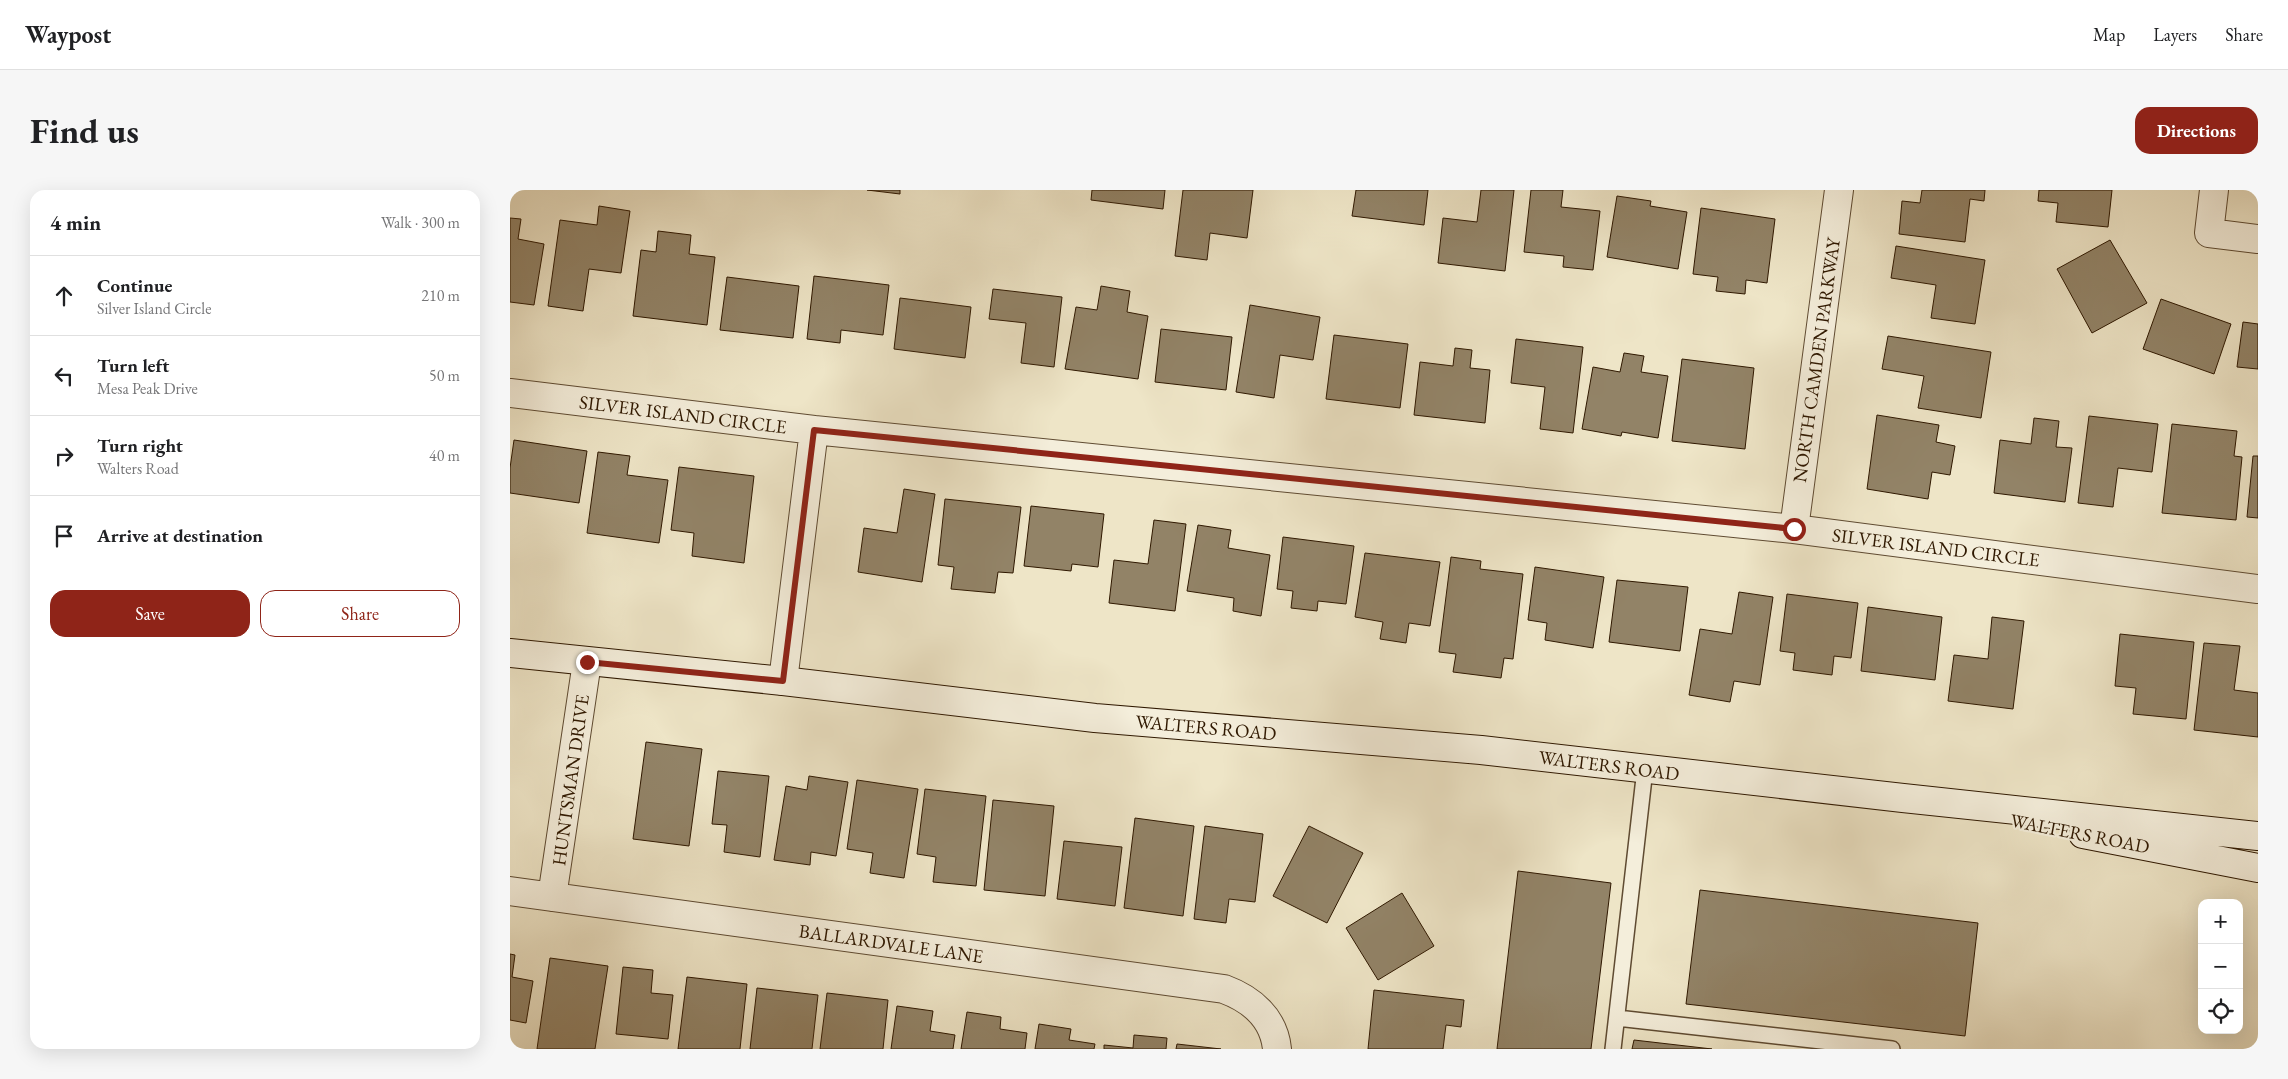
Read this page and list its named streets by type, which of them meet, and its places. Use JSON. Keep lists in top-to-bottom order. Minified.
{"streets":{"street":["NORTH CAMDEN PARKWAY","SILVER ISLAND CIRCLE","WALTERS ROAD","HUNTSMAN DRIVE","BALLARDVALE LANE"]},"crossings":[["NORTH CAMDEN PARKWAY","SILVER ISLAND CIRCLE"],["WALTERS ROAD","HUNTSMAN DRIVE"],["HUNTSMAN DRIVE","BALLARDVALE LANE"]],"page":{"header":"Waypost","nav":["Map","Layers","Share"],"buttons":["Directions",["Save","Share"]],"title":"Find us","heading":["4 min","Walk · 300 m"],"list":[["Continue","Silver Island Circle","210 m"],["Turn left","Mesa Peak Drive","50 m"],["Turn right","Walters Road","40 m"],"Arrive at destination"],"map_buttons":["+","−"]}}
